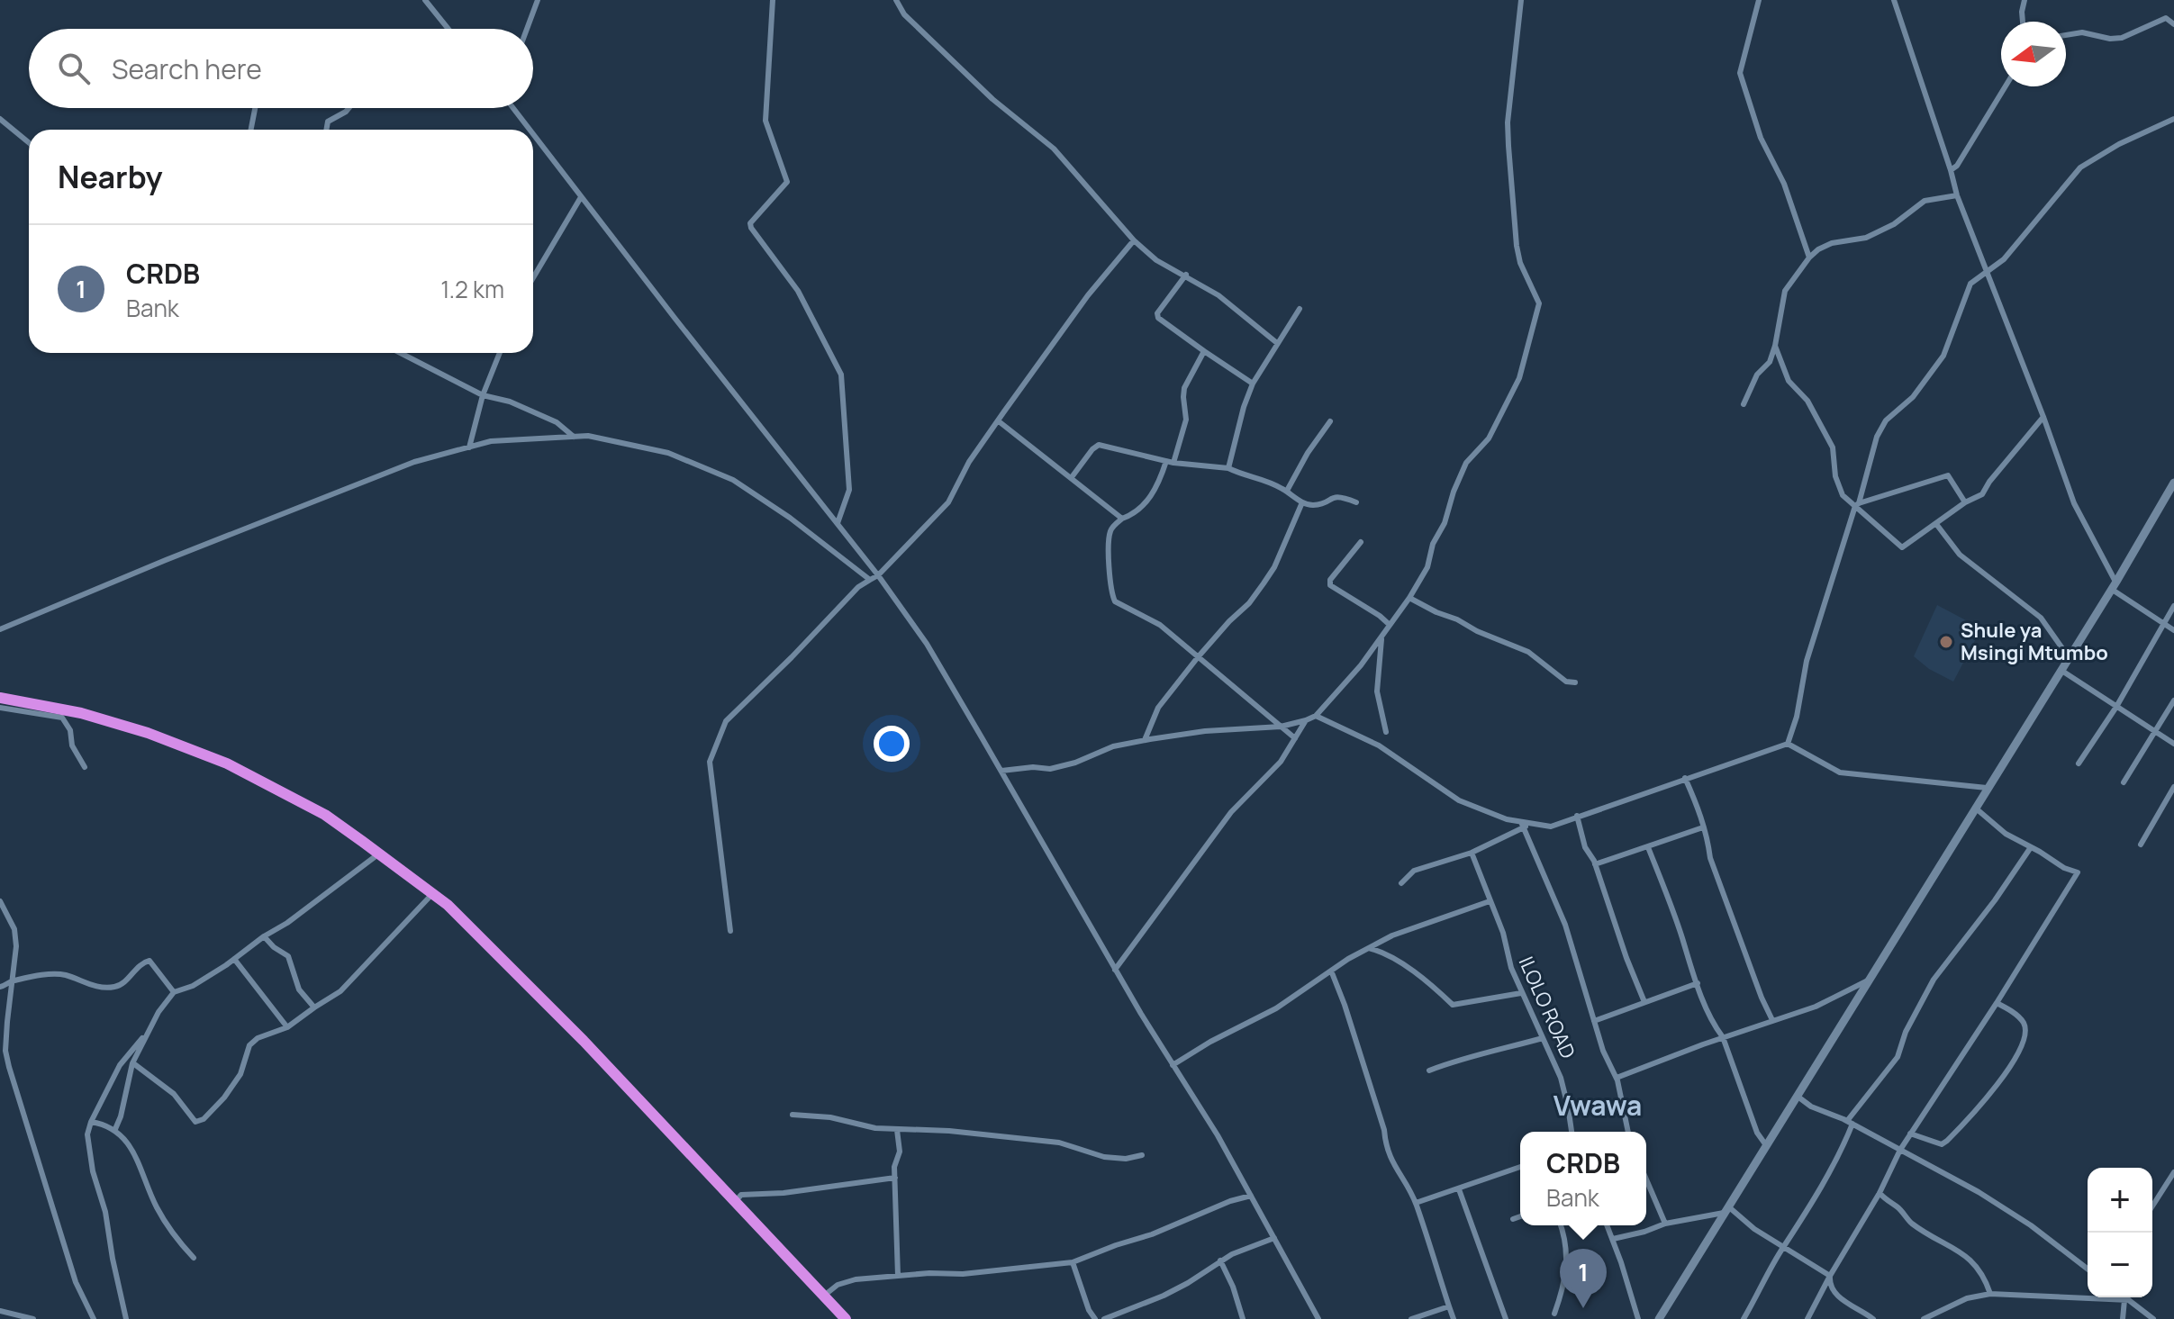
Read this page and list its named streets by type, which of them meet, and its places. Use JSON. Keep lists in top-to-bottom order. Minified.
{"streets":{"street":["ILOLO ROAD"]},"districts":["Vwawa"],"places":["Shule ya Msingi Mtumbo"],"north":"left","page":{"search":"Search here","heading":"Nearby","list":[{"mark":"1","name":"CRDB","note":"Bank","value":"1.2 km"}],"popup":["CRDB","Bank"],"map_buttons":["+","−"],"pins":"1"}}
